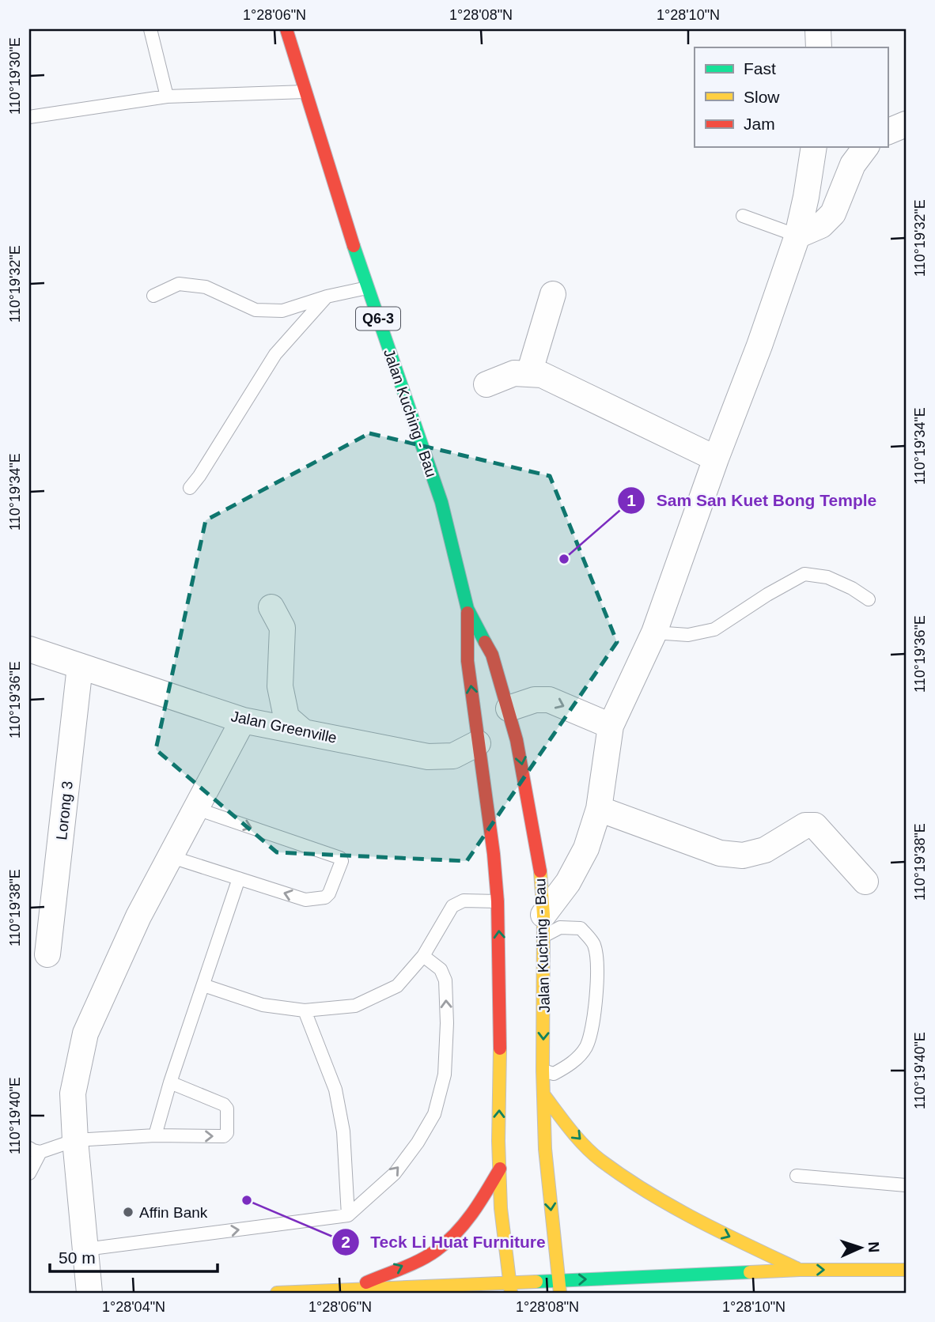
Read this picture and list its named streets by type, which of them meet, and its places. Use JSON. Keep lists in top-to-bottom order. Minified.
{"streets":{"main road":["Q6-3","Jalan Kuching - Bau"],"street":["Jalan Greenville","Lorong 3"]},"crossings":[["Jalan Kuching - Bau","Jalan Greenville"],["Jalan Greenville","Lorong 3"]],"places":["Sam San Kuet Bong Temple","Teck Li Huat Furniture","Affin Bank"],"legend":["Fast","Slow","Jam"],"scale_bar":"50 m","north":"right","coordinates":["1°28'06\"N","1°28'08\"N","1°28'10\"N","110°19'30\"E","110°19'32\"E","110°19'34\"E","110°19'36\"E","110°19'38\"E","110°19'40\"E","1°28'04\"N"]}
